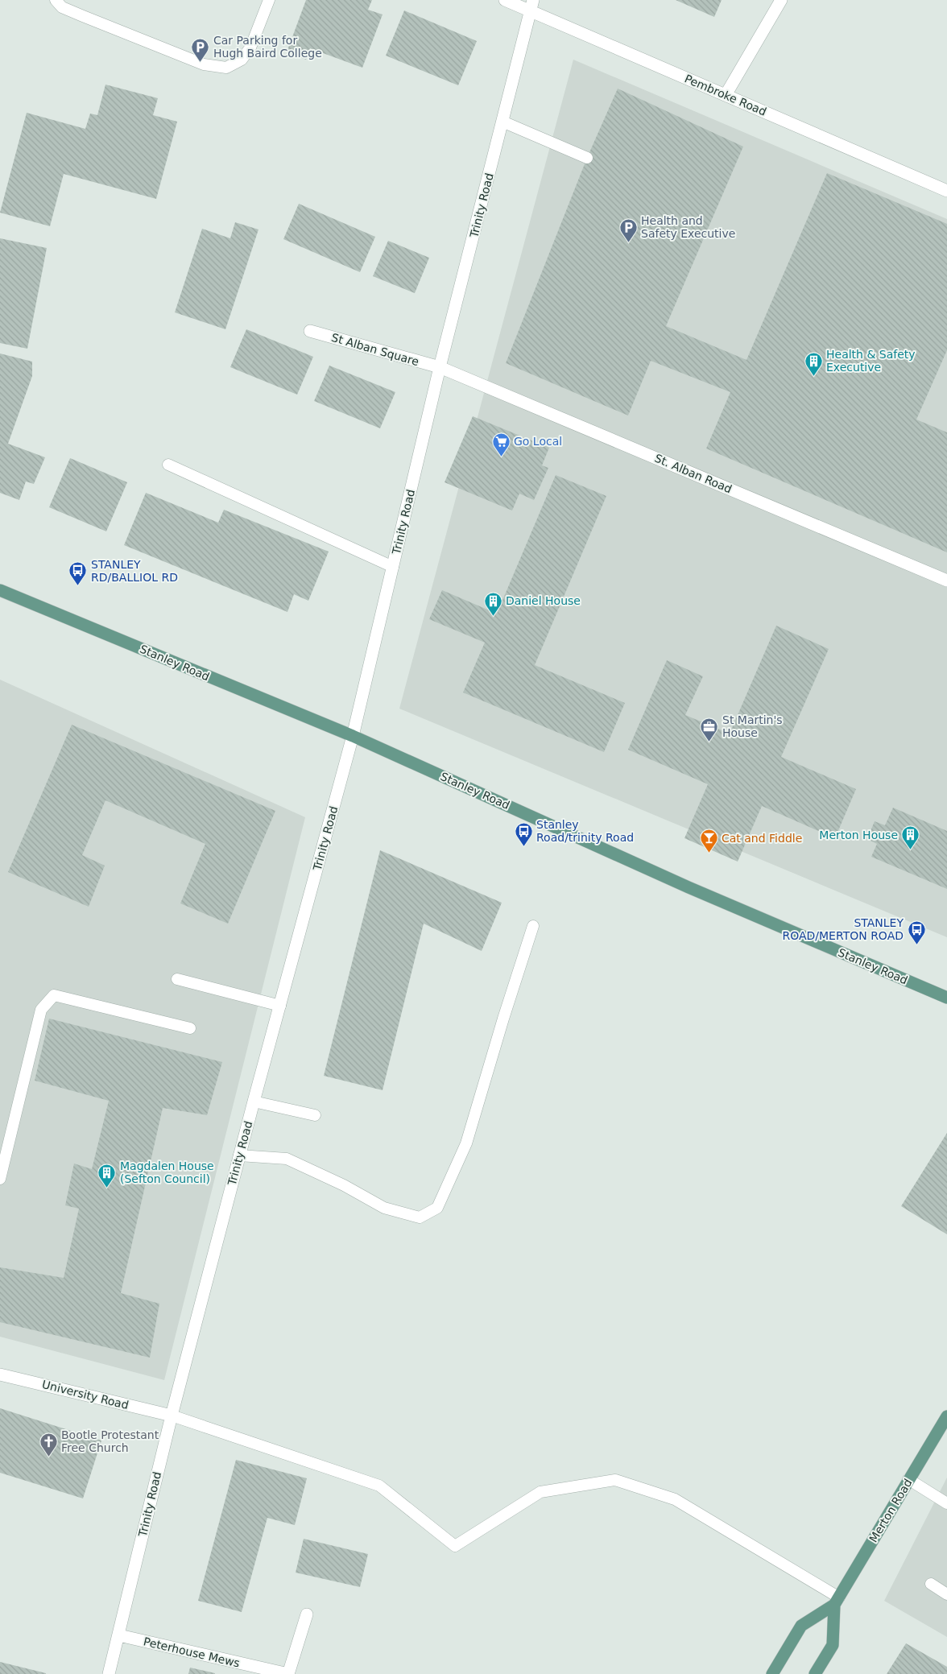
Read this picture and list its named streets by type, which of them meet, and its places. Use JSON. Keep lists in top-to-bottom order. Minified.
{"streets":{"main road":["Stanley Road","Merton Road"],"street":["Pembroke Road","Trinity Road","St Alban Square","St. Alban Road","University Road","Peterhouse Mews"]},"crossings":[["Pembroke Road","Trinity Road"],["Trinity Road","St Alban Square"],["Trinity Road","St. Alban Road"],["Trinity Road","Stanley Road"],["Trinity Road","University Road"],["Trinity Road","Peterhouse Mews"],["St Alban Square","St. Alban Road"]],"places":{"parking":["Car Parking for Hugh Baird College","Health and Safety Executive"],"building":["Health & Safety Executive","Daniel House","Merton House","Magdalen House (Sefton Council)"],"supermarket":["Go Local"],"bus stop":["STANLEY RD/BALLIOL RD","Stanley Road/trinity Road","STANLEY ROAD/MERTON ROAD"],"office":["St Martin's House"],"bar":["Cat and Fiddle"],"church":["Bootle Protestant Free Church"]}}
